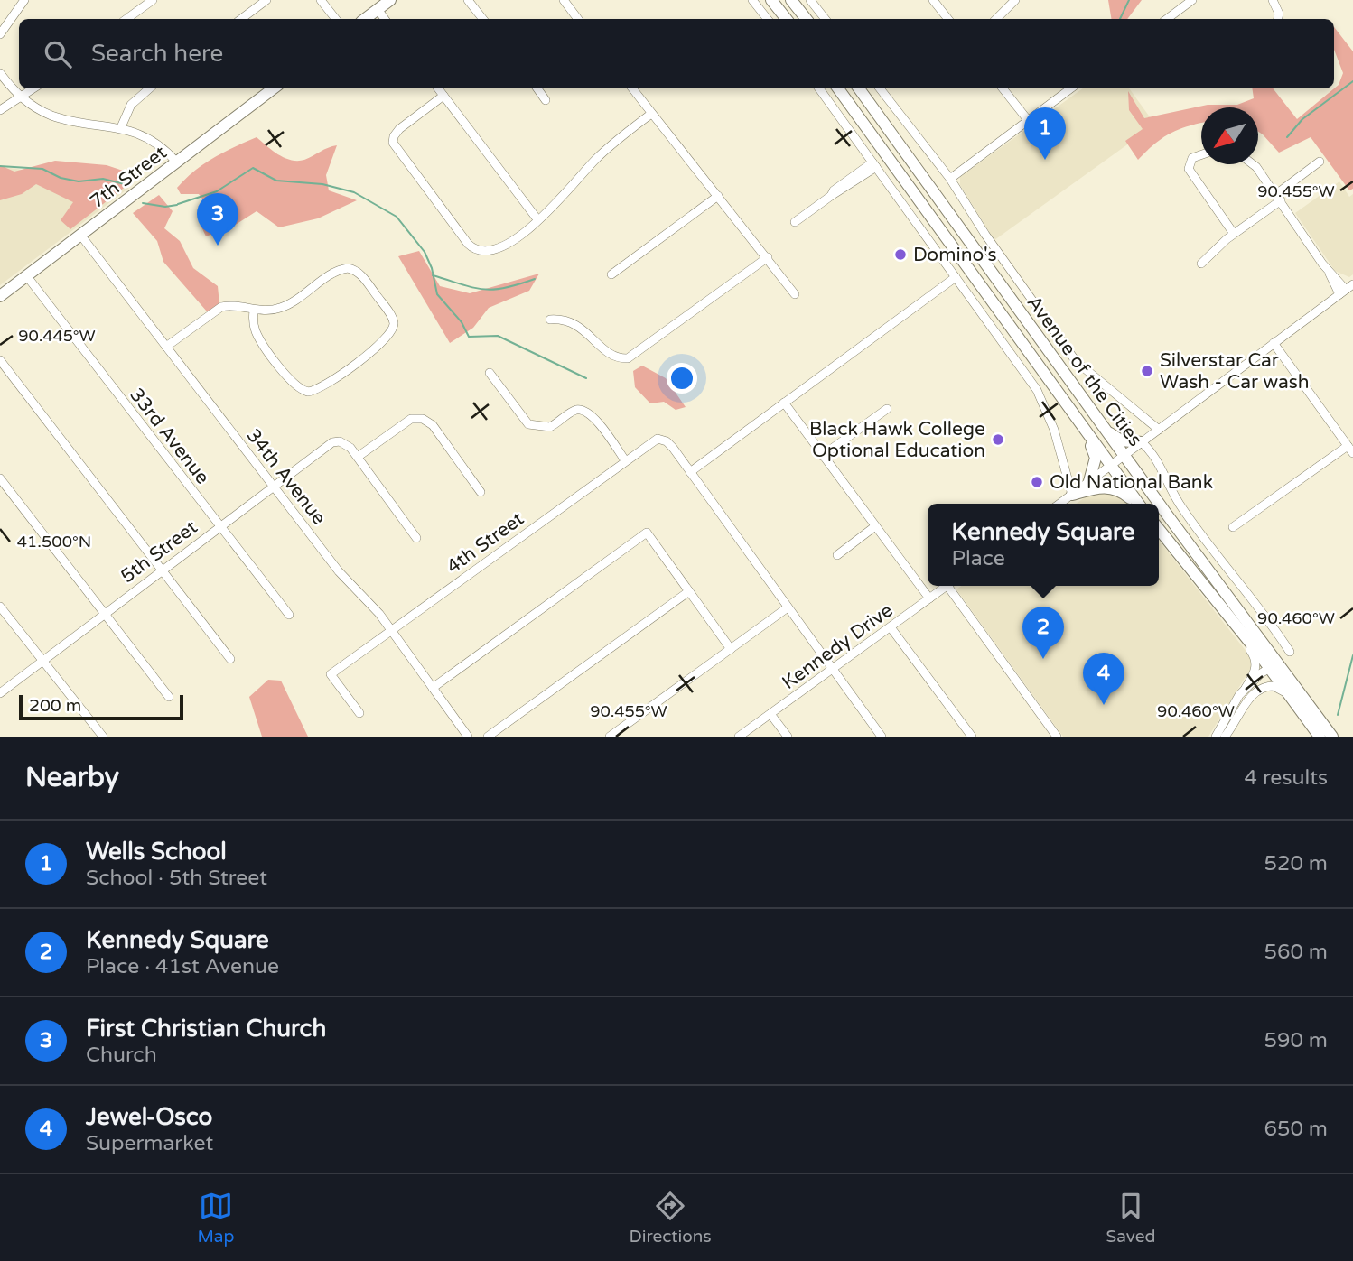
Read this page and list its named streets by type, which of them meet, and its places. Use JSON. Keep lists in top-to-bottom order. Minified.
{"streets":{"main road":["7th Street","Avenue of the Cities"],"street":["33rd Avenue","34th Avenue","4th Street","5th Street","Kennedy Drive"]},"crossings":[["7th Street","33rd Avenue"],["7th Street","34th Avenue"],["33rd Avenue","5th Street"],["34th Avenue","4th Street"],["34th Avenue","5th Street"]],"places":["Domino's","Silverstar Car Wash - Car wash","Black Hawk College Optional Education","Old National Bank"],"scale_bar":"200 m","north":"bottom left","page":{"search":"Search here","pins":["1","3","2","4"],"popup":["Kennedy Square","Place"],"scale":"200 m","heading":["Nearby","4 results"],"list":[{"mark":"1","name":"Wells School","note":"School · 5th Street","value":"520 m"},{"mark":"2","name":"Kennedy Square","note":"Place · 41st Avenue","value":"560 m"},{"mark":"3","name":"First Christian Church","note":"Church","value":"590 m"},{"mark":"4","name":"Jewel-Osco","note":"Supermarket","value":"650 m"}],"nav":["Map","Directions","Saved"]},"coordinates":["90.455°W","90.445°W","41.500°N","90.460°W"]}
